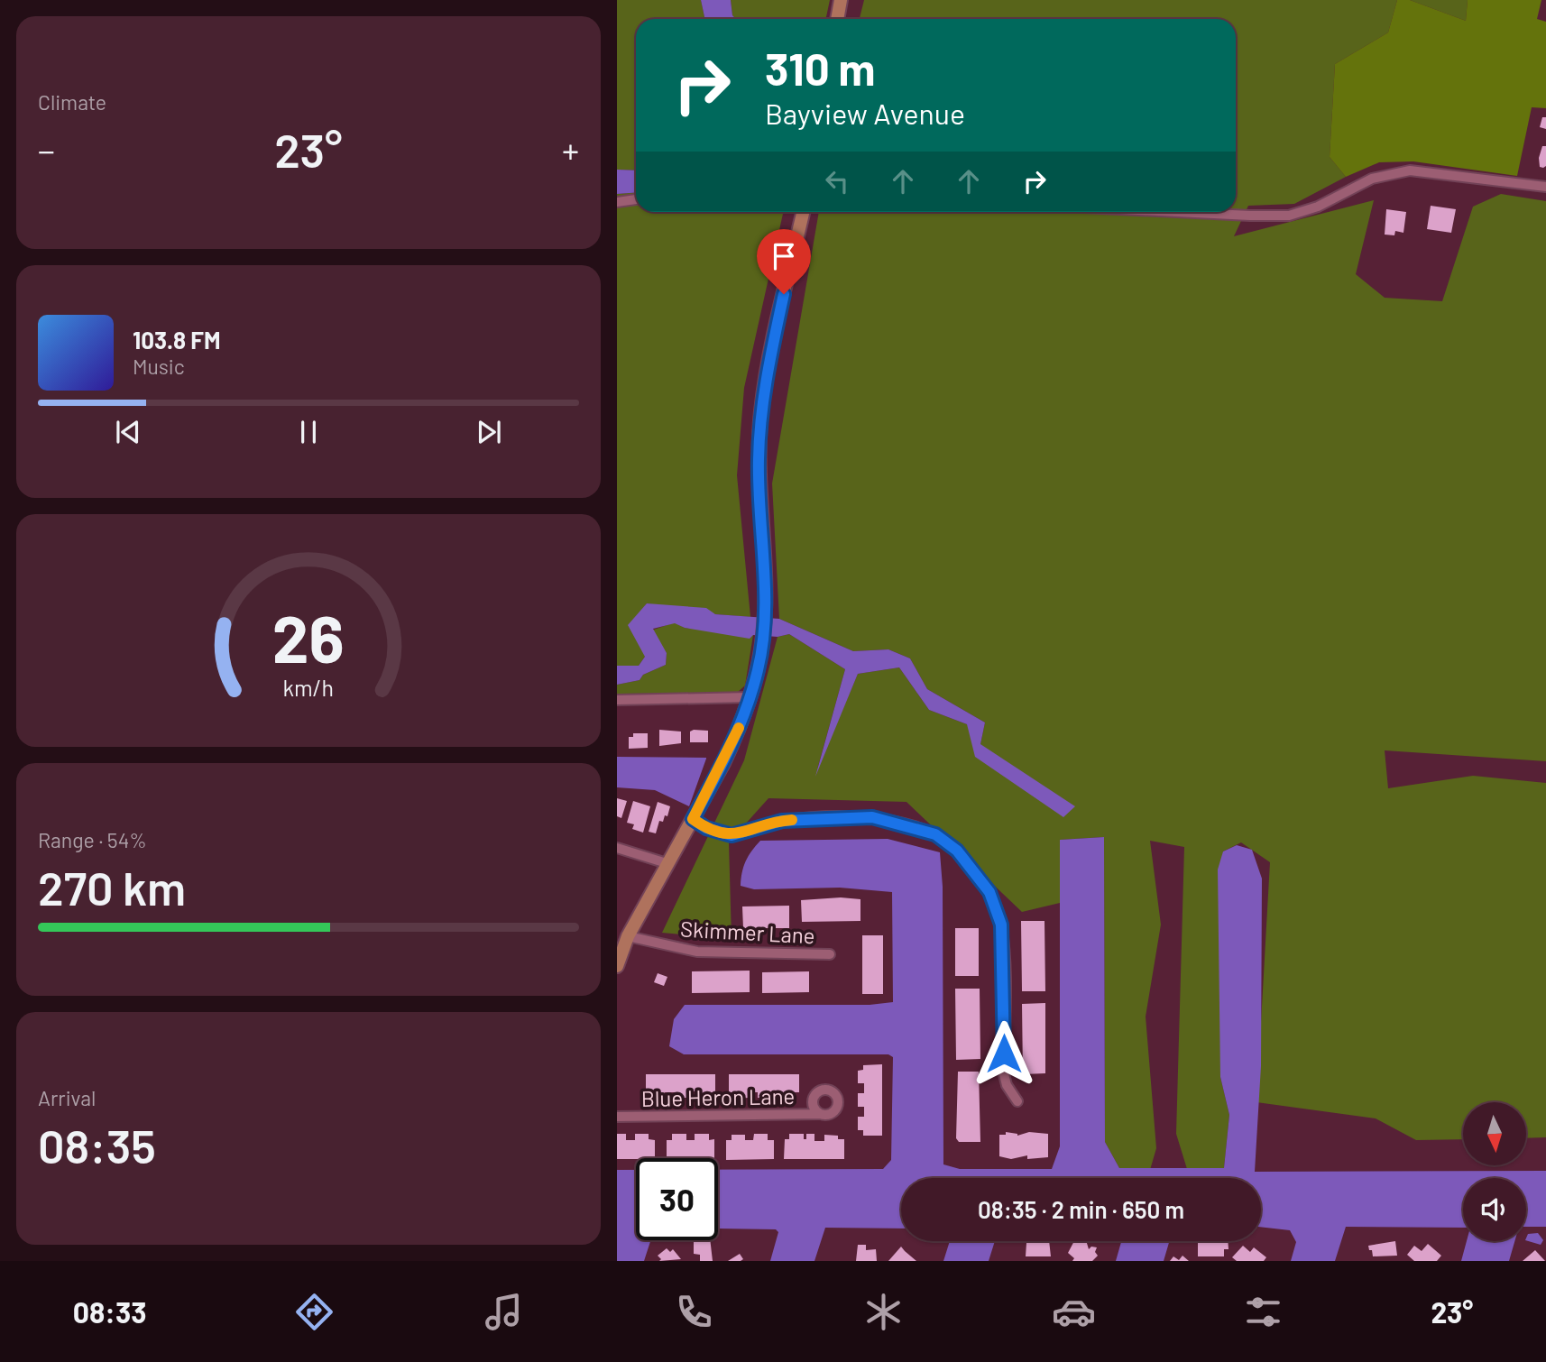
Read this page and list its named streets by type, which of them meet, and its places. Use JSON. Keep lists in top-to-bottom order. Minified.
{"streets":{"street":["Skimmer Lane","Blue Heron Lane"]},"north":"bottom","page":{"tile":["Climate",["Range · 54%","270 km"],["Arrival","08:35"]],"turn":["310 m","Bayview Avenue"],"heat":["−","23°","+"],"song":["103.8 FM","Music"],"limit":"30","trip":"08:35 · 2 min · 650 m","tabs":["08:33","23°"],"gauge":["26","km/h"]}}
